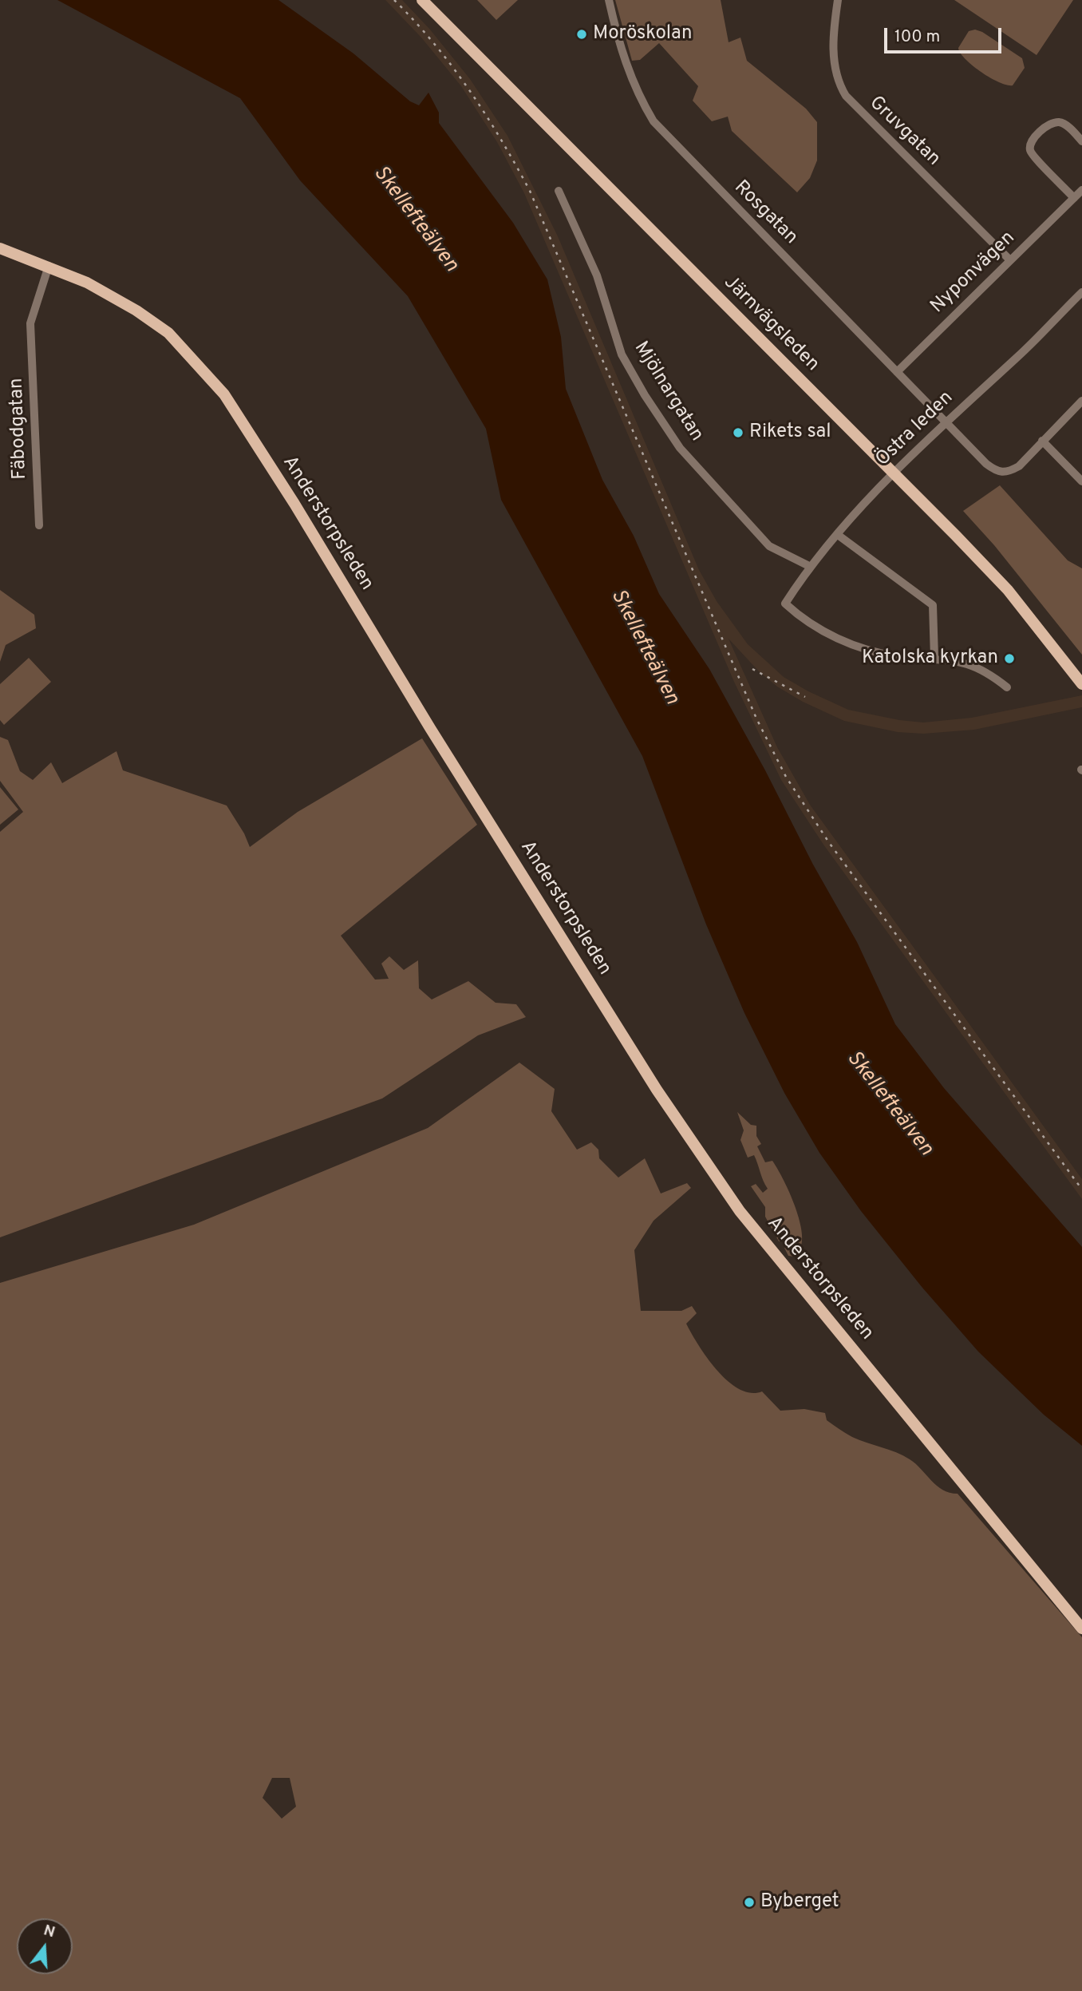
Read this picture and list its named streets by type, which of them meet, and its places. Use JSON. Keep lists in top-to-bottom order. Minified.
{"streets":{"main road":["Järnvägsleden","Anderstorpsleden"],"street":["Gruvgatan","Rosgatan","Nyponvägen","Mjölnargatan","Fäbodgatan","Östra leden"]},"crossings":[["Gruvgatan","Nyponvägen"],["Rosgatan","Nyponvägen"],["Rosgatan","Östra leden"],["Järnvägsleden","Östra leden"],["Mjölnargatan","Östra leden"],["Fäbodgatan","Anderstorpsleden"]],"water":["Skellefteälven"],"places":["Moröskolan","Rikets sal","Katolska kyrkan","Byberget"],"scale_bar":"100 m","north":"top"}
